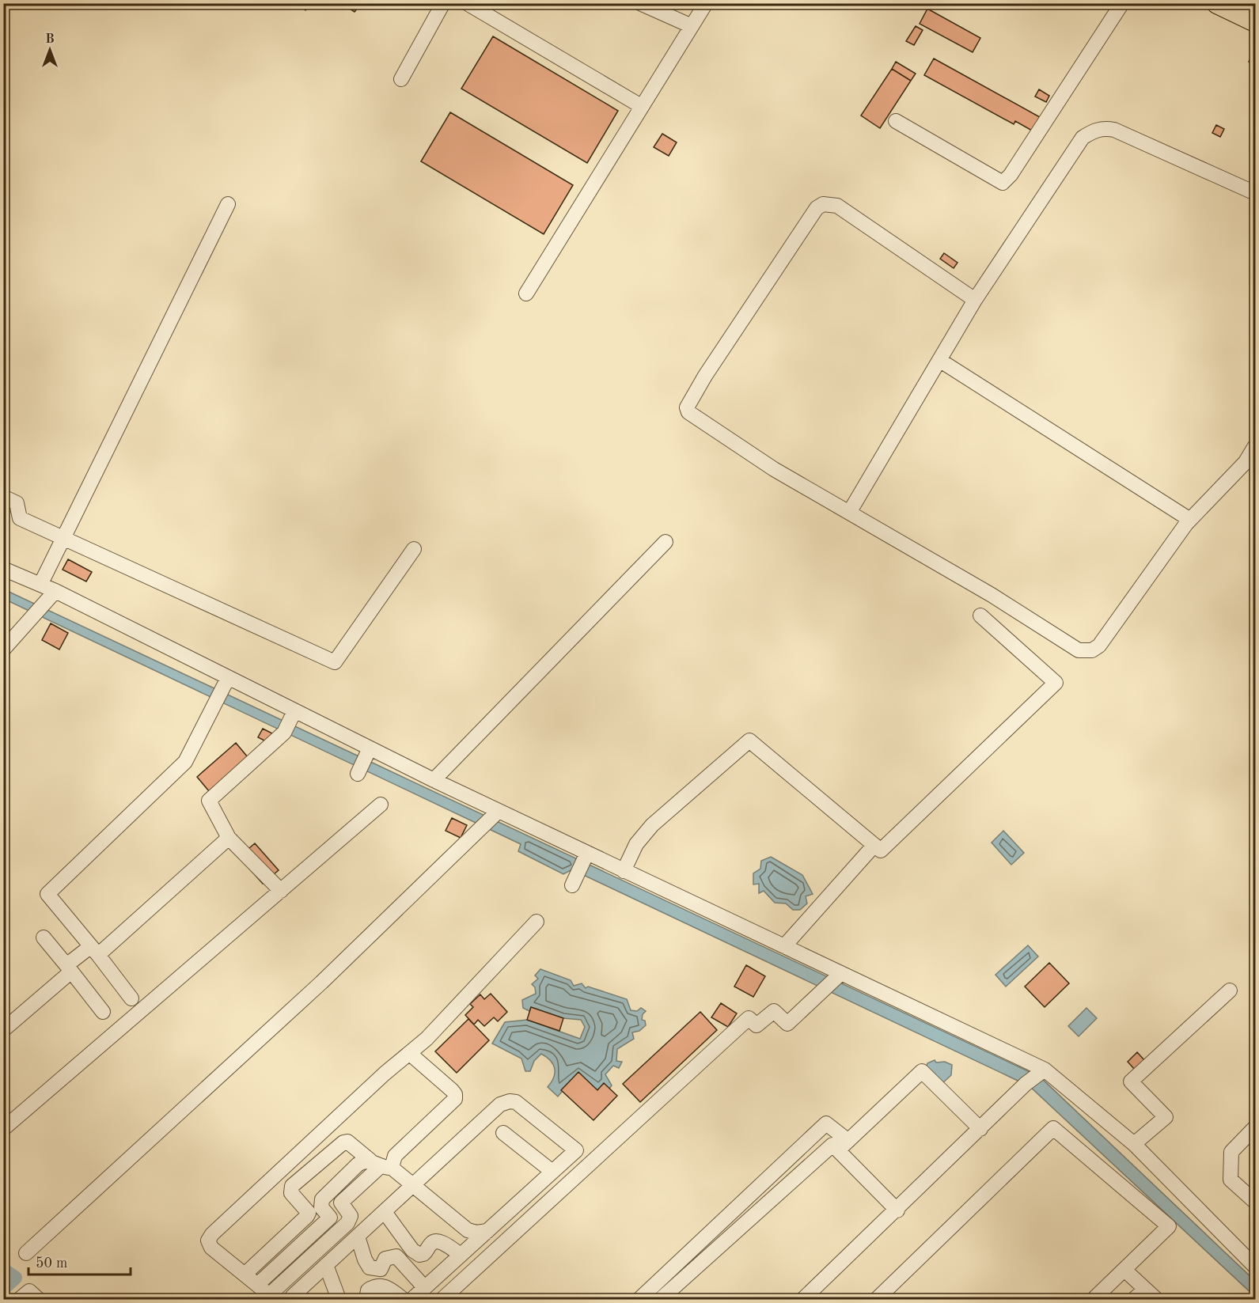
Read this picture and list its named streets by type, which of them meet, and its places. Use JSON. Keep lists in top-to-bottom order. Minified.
{"scale_bar":"50 m","north":"top"}
